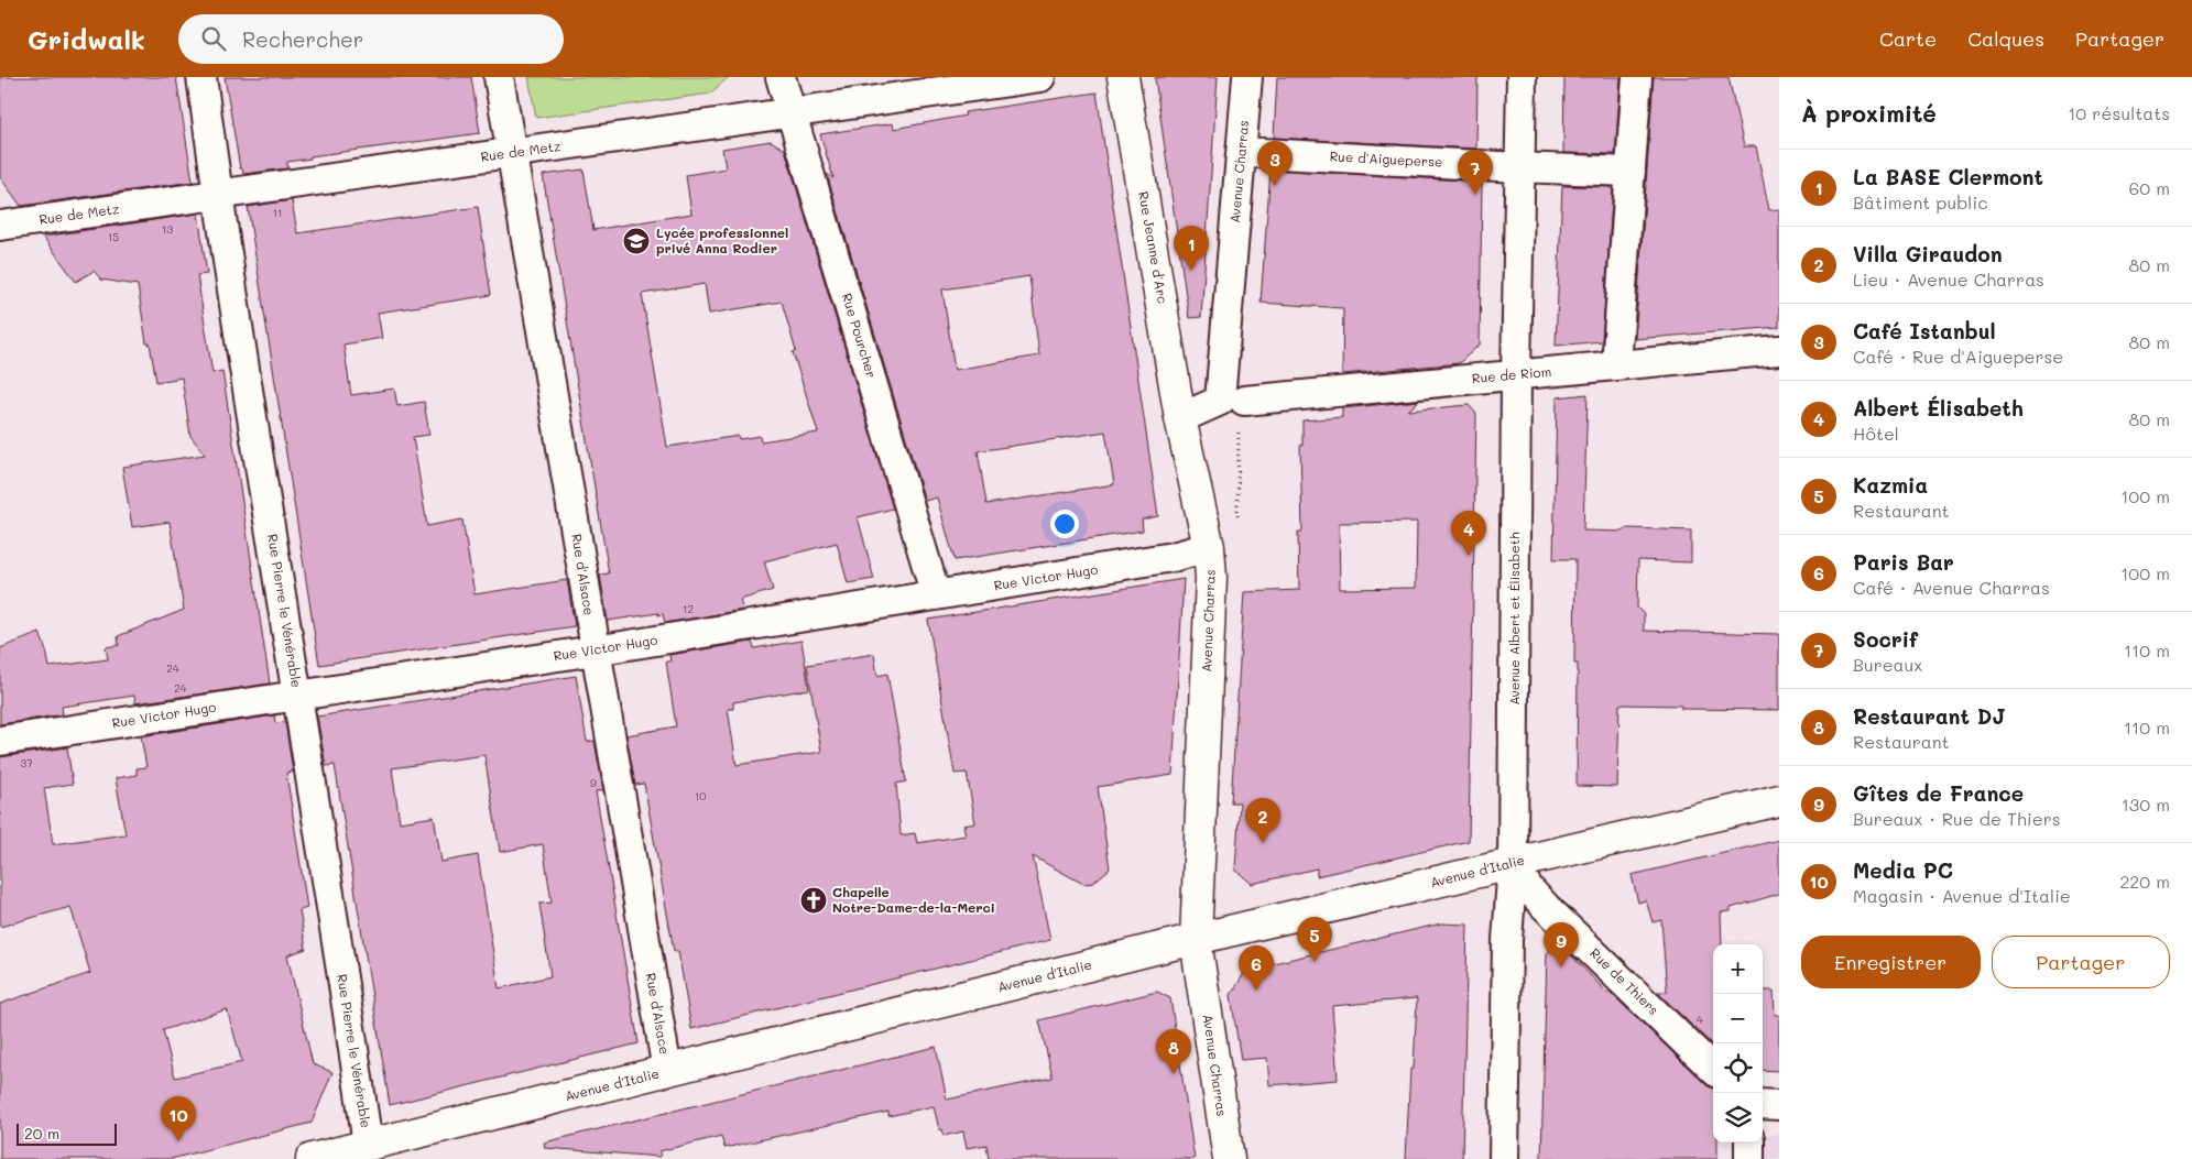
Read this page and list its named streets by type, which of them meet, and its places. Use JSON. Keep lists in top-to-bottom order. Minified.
{"streets":{"main road":["Avenue Charras","Rue Jeanne d'Arc","Avenue d'Italie"],"street":["Rue de Metz","Rue d'Aigueperse","Rue Pourcher","Rue de Riom","Rue d'Alsace","Rue Victor Hugo","Rue Pierre le Vénérable","Avenue Albert et Élisabeth","Rue de Thiers"]},"crossings":[["Rue de Metz","Rue Pourcher"],["Rue de Metz","Rue d'Alsace"],["Rue de Metz","Rue Pierre le Vénérable"],["Rue d'Aigueperse","Avenue Charras"],["Rue d'Aigueperse","Avenue Albert et Élisabeth"],["Avenue Charras","Rue Jeanne d'Arc"],["Avenue Charras","Rue Victor Hugo"],["Avenue Charras","Avenue d'Italie"],["Rue Pourcher","Rue Victor Hugo"],["Rue de Riom","Avenue Albert et Élisabeth"],["Rue d'Alsace","Rue Victor Hugo"],["Rue d'Alsace","Avenue d'Italie"],["Rue Victor Hugo","Rue Pierre le Vénérable"],["Rue Pierre le Vénérable","Avenue d'Italie"],["Avenue Albert et Élisabeth","Avenue d'Italie"],["Avenue Albert et Élisabeth","Rue de Thiers"],["Avenue d'Italie","Rue de Thiers"]],"places":{"school or university":["Lycée professionnel privé Anna Rodier"],"church":["Chapelle Notre-Dame-de-la-Merci"]},"house_numbers":["11","13","15","12","24","24","37","9","10","4"],"scale_bar":"20 m","page":{"header":"Gridwalk","search":"Rechercher","nav":["Carte","Calques","Partager"],"heading":["À proximité","10 résultats"],"pins":["3","7","1","4","2","5","9","6","8","10"],"list":[{"mark":"1","name":"La BASE Clermont","note":"Bâtiment public","value":"60 m"},{"mark":"2","name":"Villa Giraudon","note":"Lieu · Avenue Charras","value":"80 m"},{"mark":"3","name":"Café Istanbul","note":"Café · Rue d'Aigueperse","value":"80 m"},{"mark":"4","name":"Albert Élisabeth","note":"Hôtel","value":"80 m"},{"mark":"5","name":"Kazmia","note":"Restaurant","value":"100 m"},{"mark":"6","name":"Paris Bar","note":"Café · Avenue Charras","value":"100 m"},{"mark":"7","name":"Socrif","note":"Bureaux","value":"110 m"},{"mark":"8","name":"Restaurant DJ","note":"Restaurant","value":"110 m"},{"mark":"9","name":"Gîtes de France","note":"Bureaux · Rue de Thiers","value":"130 m"},{"mark":"10","name":"Media PC","note":"Magasin · Avenue d'Italie","value":"220 m"}],"buttons":["Enregistrer","Partager"],"map_buttons":["+","−"],"scale":"20 m"}}
